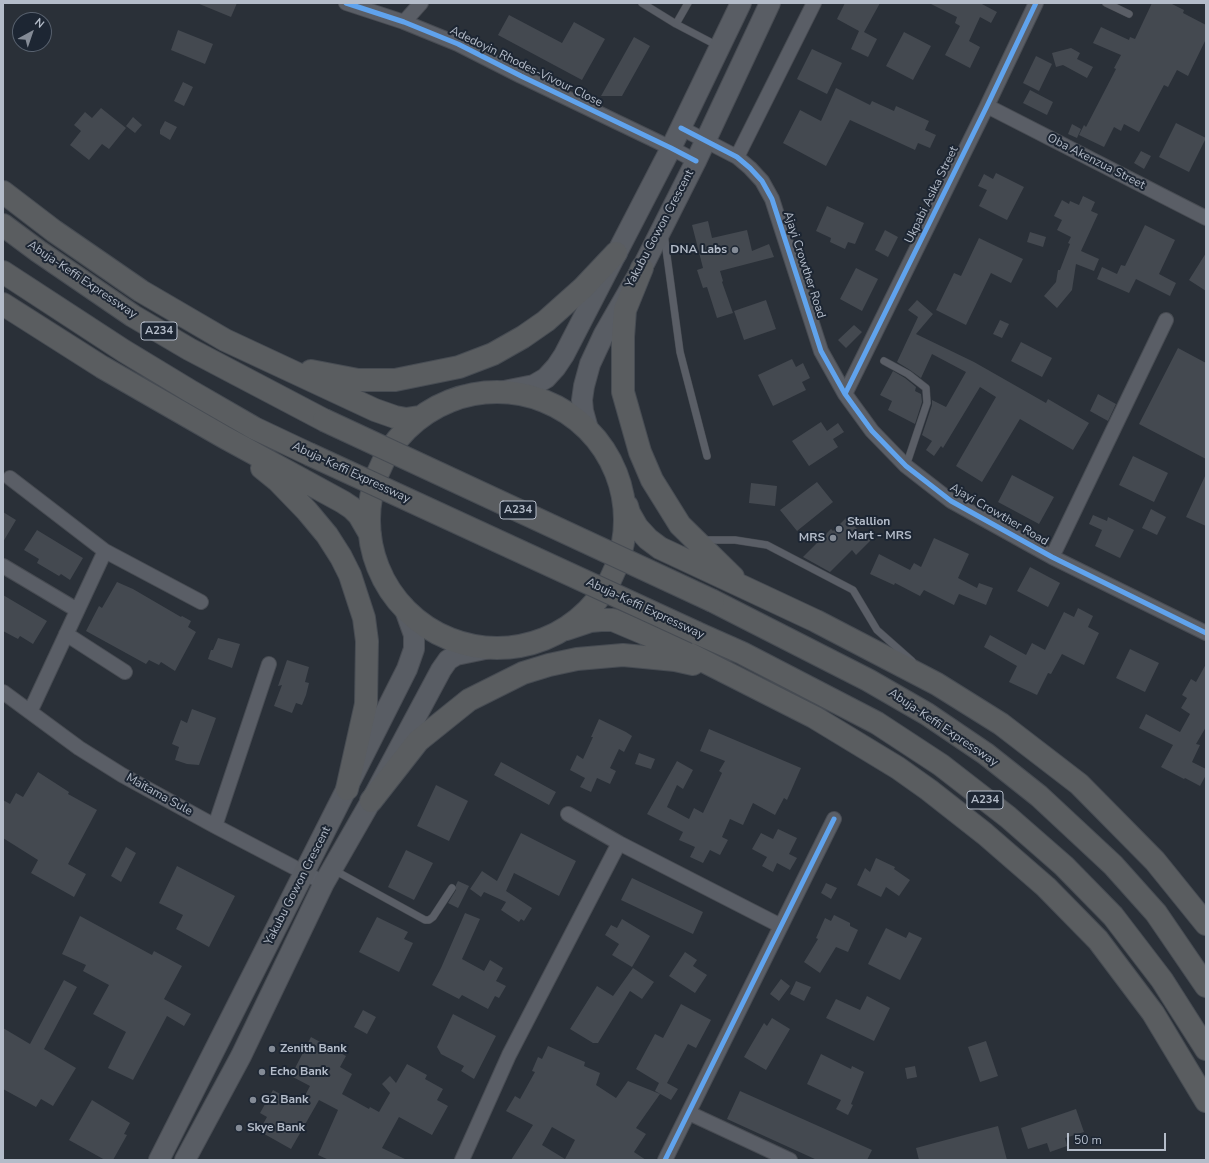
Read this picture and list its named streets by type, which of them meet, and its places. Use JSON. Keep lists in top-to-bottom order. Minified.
{"streets":{"highway":["Abuja-Keffi Expressway","A234"],"main road":["Yakubu Gowon Crescent"],"street":["Adedoyin Rhodes-Vivour Close","Oba Akenzua Street","Ukpabi Asika Street","Ajayi Crowther Road","Maitama Sule"]},"crossings":[["Adedoyin Rhodes-Vivour Close","Yakubu Gowon Crescent"],["Oba Akenzua Street","Ukpabi Asika Street"],["Ukpabi Asika Street","Ajayi Crowther Road"],["Yakubu Gowon Crescent","Ajayi Crowther Road"],["Yakubu Gowon Crescent","Maitama Sule"]],"places":["DNA Labs","Stallion Mart - MRS","MRS","Zenith Bank","Echo Bank","G2 Bank","Skye Bank"],"scale_bar":"50 m","north":"top right"}
